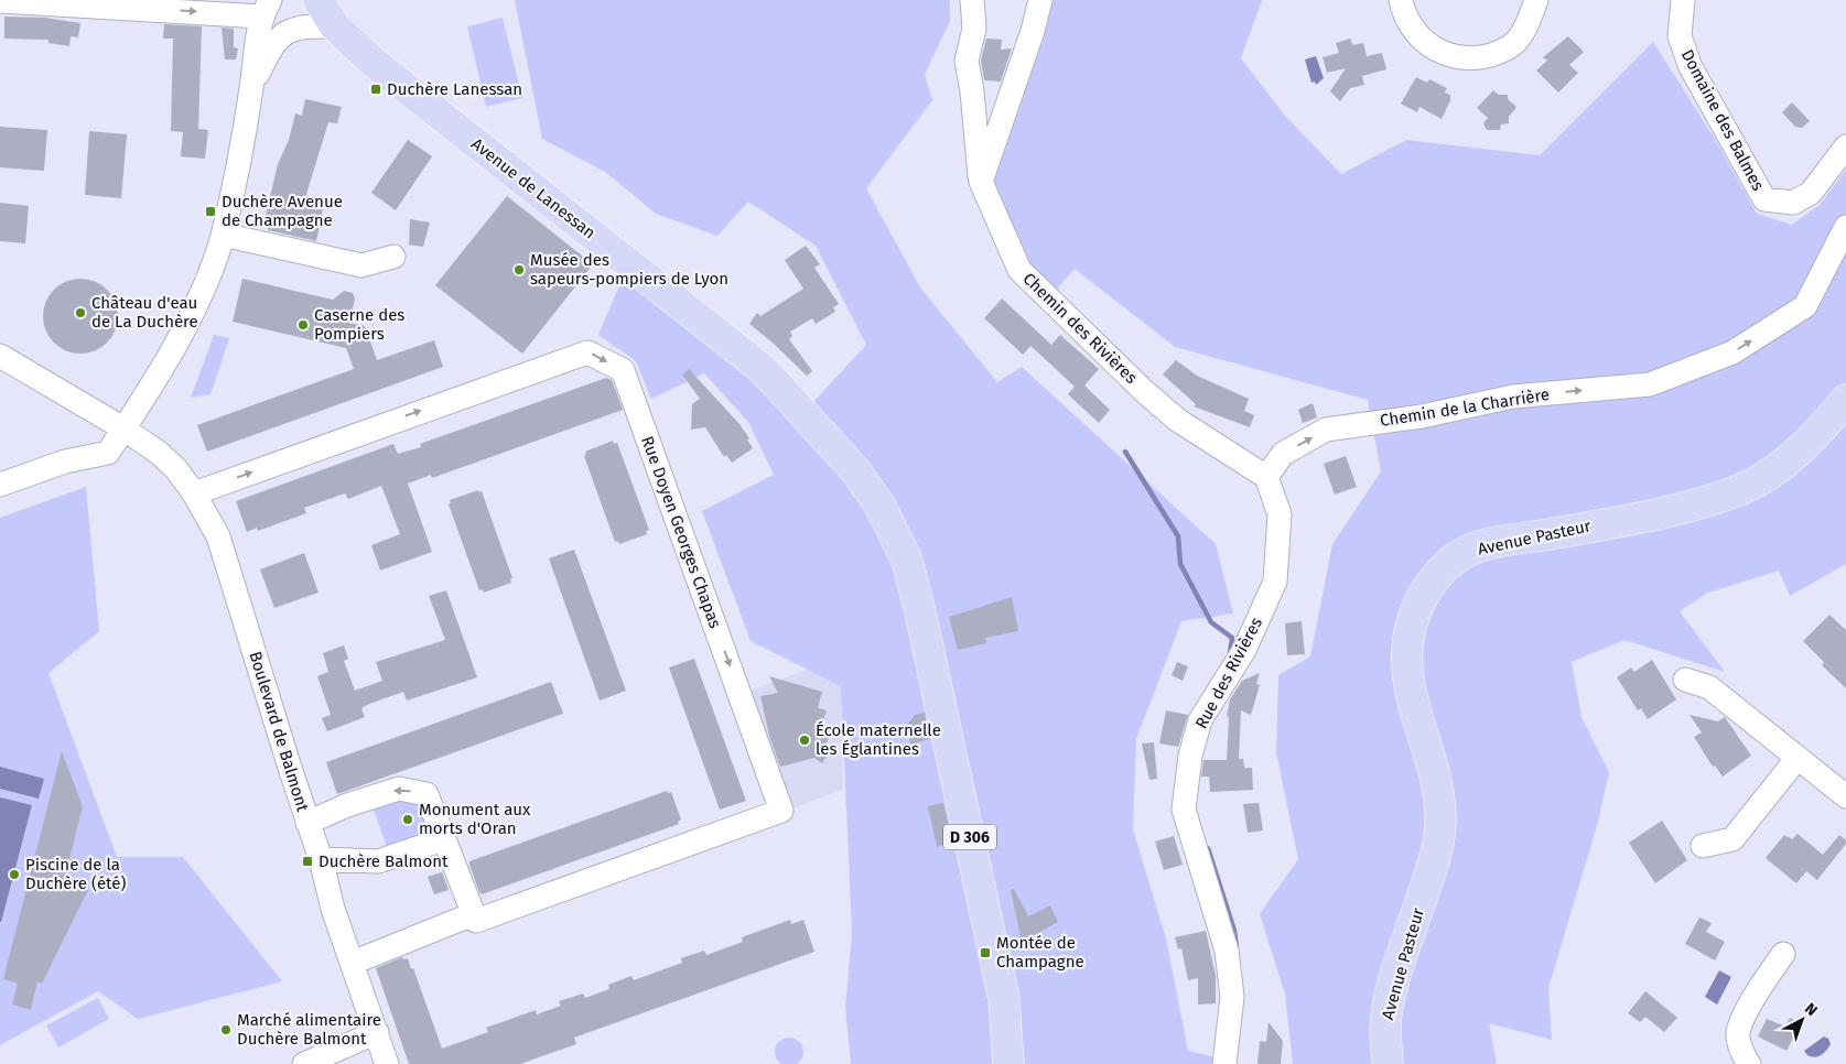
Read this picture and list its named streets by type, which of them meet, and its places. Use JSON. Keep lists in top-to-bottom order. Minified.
{"streets":{"main road":["Avenue de Lanessan","Avenue Pasteur","D 306"],"street":["Domaine des Balmes","Chemin des Rivières","Chemin de la Charrière","Rue Doyen Georges Chapas","Rue des Rivières","Boulevard de Balmont"]},"crossings":[["Chemin des Rivières","Chemin de la Charrière"],["Chemin des Rivières","Rue des Rivières"],["Chemin de la Charrière","Rue des Rivières"],["Rue Doyen Georges Chapas","Boulevard de Balmont"]],"one_way":["Chemin de la Charrière"],"places":{"transit":["Duchère Lanessan","Duchère Avenue de Champagne","Duchère Balmont","Montée de Champagne"],"other":["Musée des sapeurs-pompiers de Lyon","Château d'eau de La Duchère","Caserne des Pompiers","École maternelle les Églantines","Monument aux morts d'Oran","Piscine de la Duchère (été)","Marché alimentaire Duchère Balmont"]},"north":"top right"}
